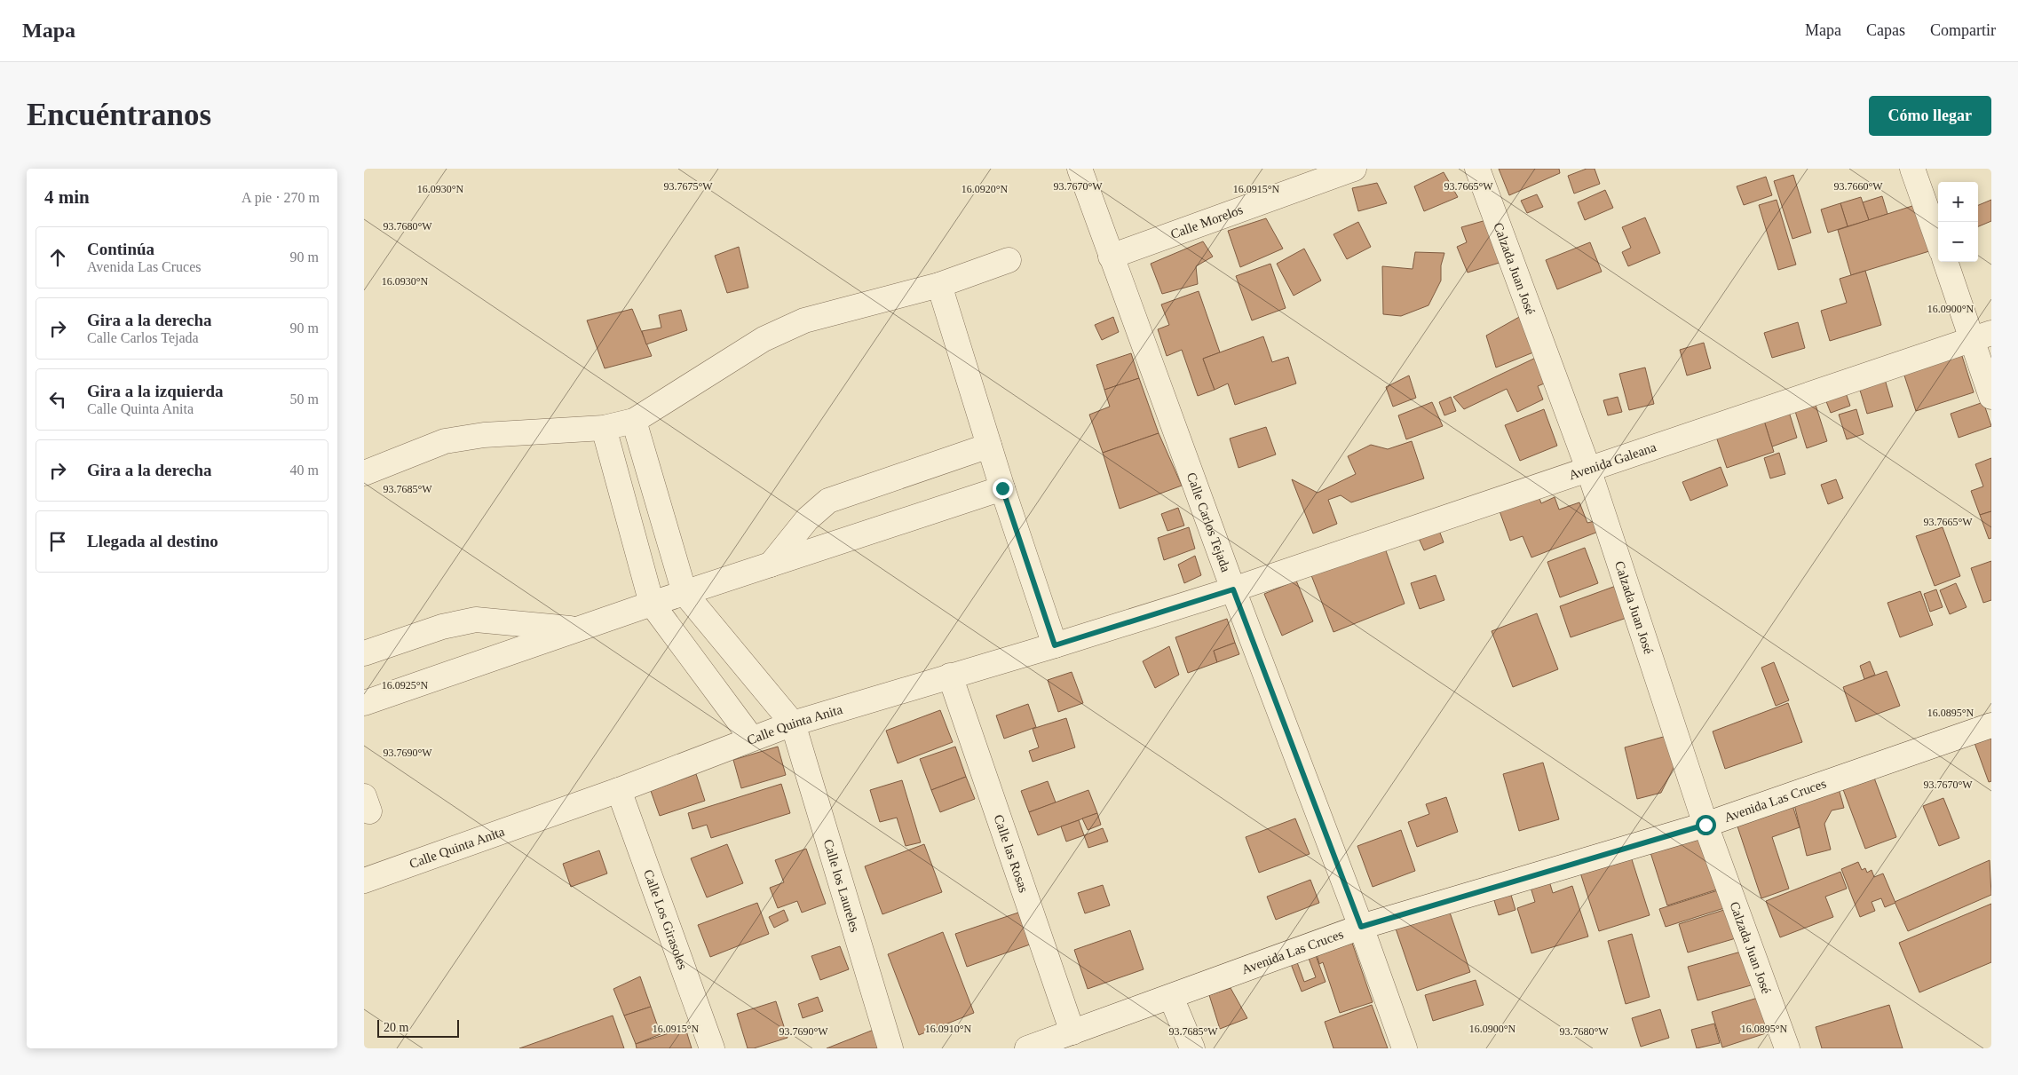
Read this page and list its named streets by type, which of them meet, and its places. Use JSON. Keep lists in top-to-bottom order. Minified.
{"streets":{"street":["Calle Morelos","Calzada Juan José","Avenida Galeana","Calle Carlos Tejada","Calle Quinta Anita","Avenida Las Cruces","Calle las Rosas","Calle los Laureles","Calle Los Girasoles"]},"crossings":[["Calle Morelos","Calle Carlos Tejada"],["Calzada Juan José","Avenida Galeana"],["Calzada Juan José","Avenida Las Cruces"],["Avenida Galeana","Calle Carlos Tejada"],["Avenida Galeana","Calle Quinta Anita"],["Calle Carlos Tejada","Calle Quinta Anita"],["Calle Carlos Tejada","Avenida Las Cruces"],["Calle Quinta Anita","Calle las Rosas"],["Calle Quinta Anita","Calle los Laureles"],["Calle Quinta Anita","Calle Los Girasoles"],["Avenida Las Cruces","Calle las Rosas"]],"scale_bar":"20 m","page":{"header":"Mapa","nav":["Mapa","Capas","Compartir"],"buttons":"Cómo llegar","title":"Encuéntranos","heading":["4 min","A pie · 270 m"],"map_buttons":["+","−"],"list":[["Continúa","Avenida Las Cruces","90 m"],["Gira a la derecha","Calle Carlos Tejada","90 m"],["Gira a la izquierda","Calle Quinta Anita","50 m"],["Gira a la derecha","40 m"],"Llegada al destino"],"scale":"20 m"},"coordinates":["93.7675°W","93.7670°W","93.7665°W","93.7660°W","16.0930°N","16.0920°N","16.0915°N","93.7680°W","16.0900°N","93.7685°W","16.0925°N","16.0895°N","93.7690°W","16.0910°N"]}
